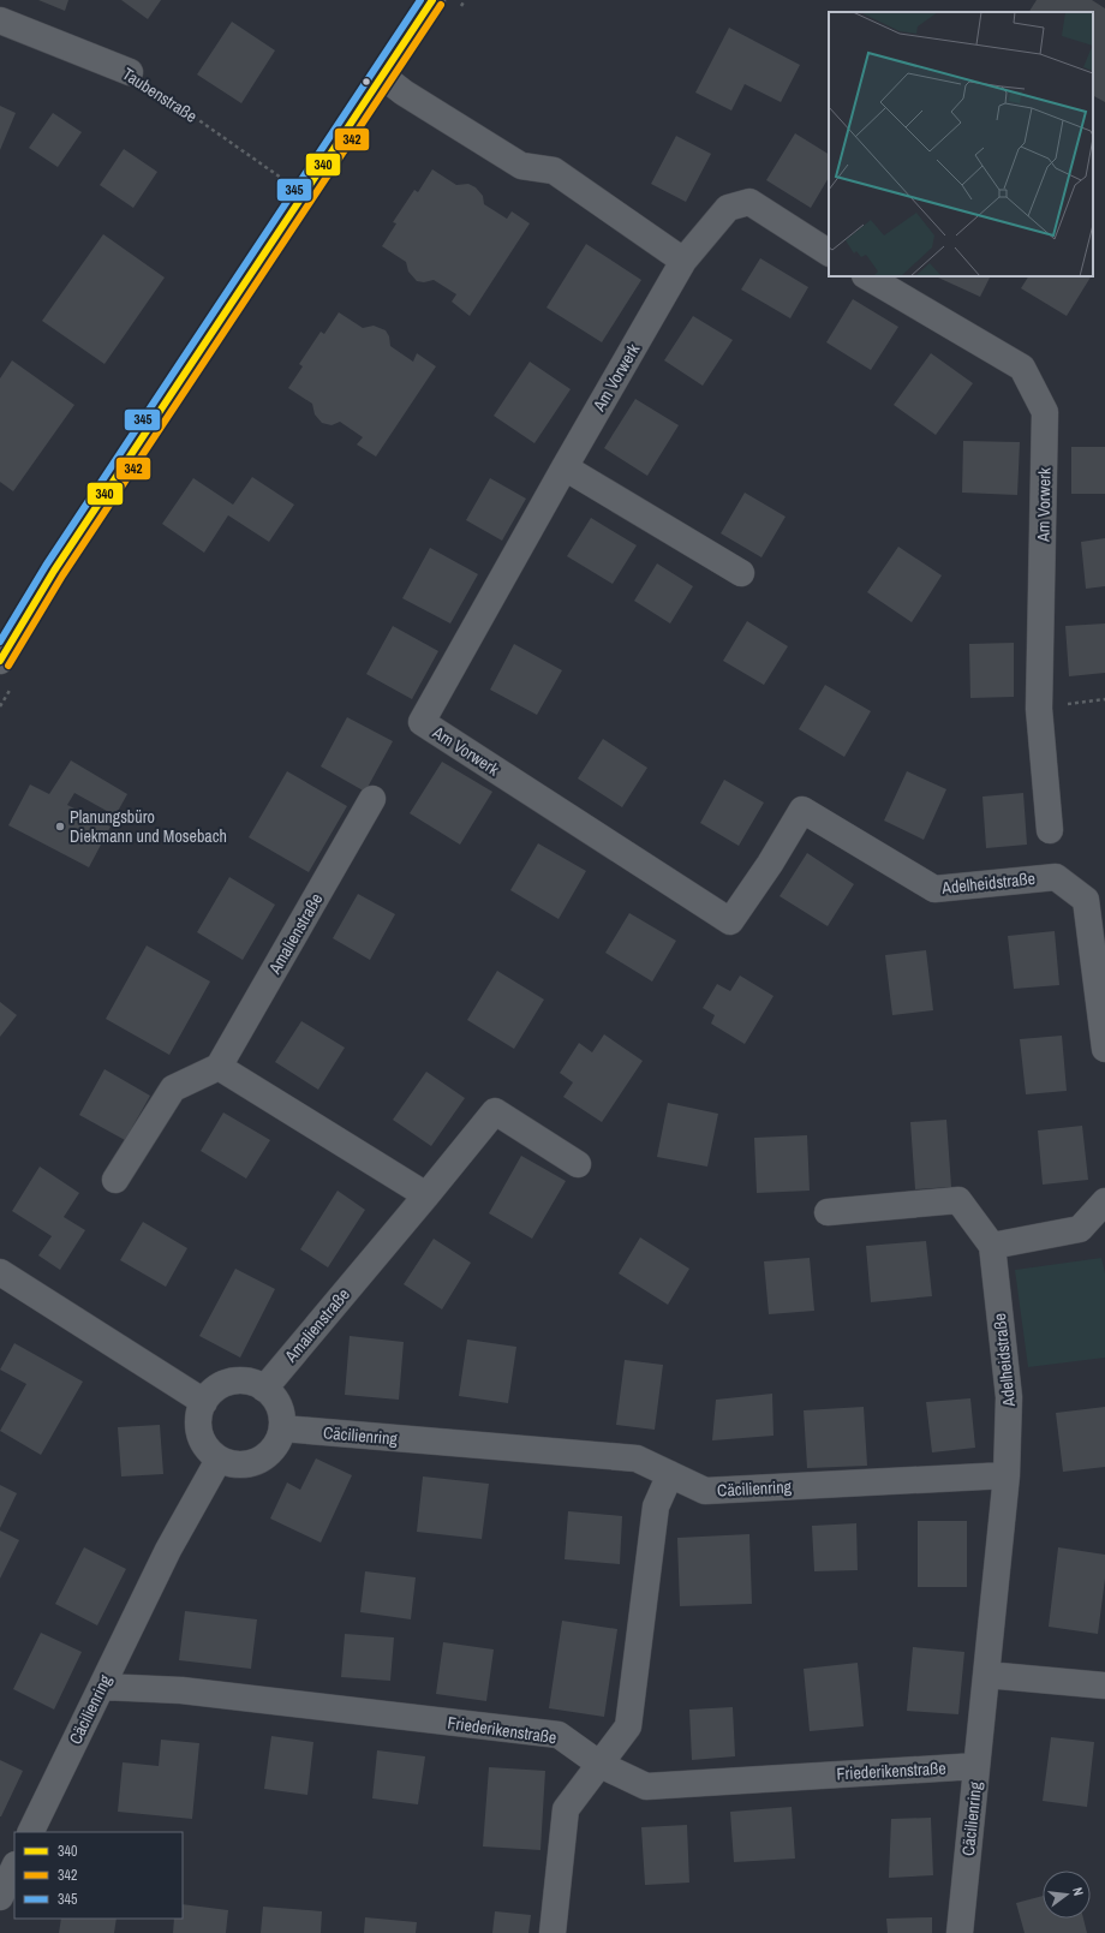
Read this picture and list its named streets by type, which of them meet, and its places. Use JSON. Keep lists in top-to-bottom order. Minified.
{"streets":{"street":["Taubenstraße","Am Vorwerk","Adelheidstraße","Amalienstraße","Cäcilienring","Friederikenstraße"]},"crossings":[["Am Vorwerk","Adelheidstraße"],["Adelheidstraße","Cäcilienring"],["Amalienstraße","Cäcilienring"],["Cäcilienring","Friederikenstraße"]],"places":["Planungsbüro Diekmann und Mosebach"],"lines":["transit line 340","transit line 345","transit line 342"],"legend":["340","342","345"],"north":"right"}
